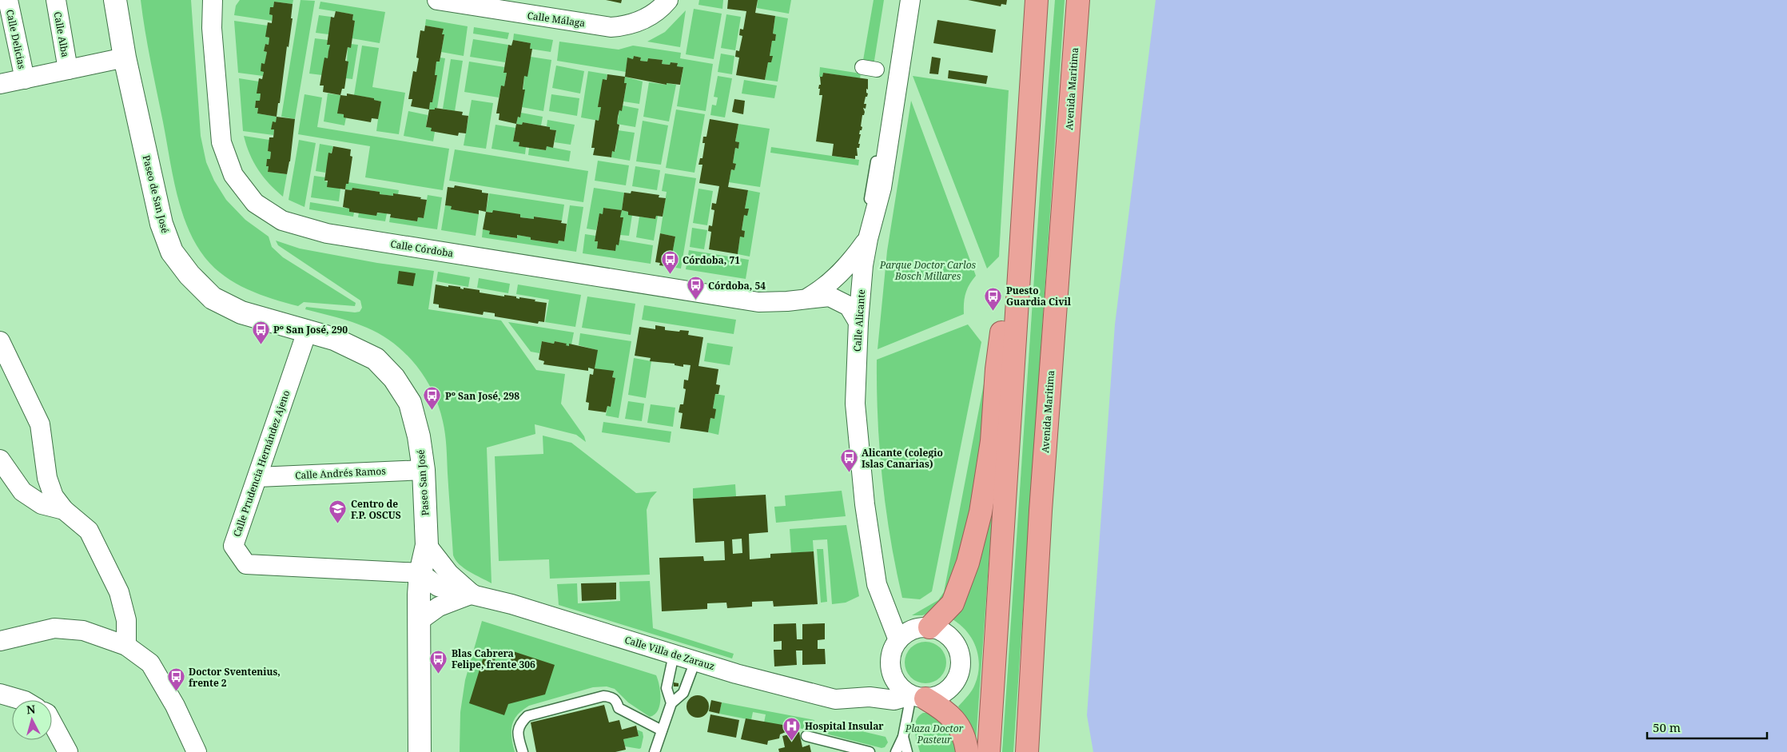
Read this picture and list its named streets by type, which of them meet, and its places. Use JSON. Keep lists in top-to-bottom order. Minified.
{"streets":{"highway":["Avenida Maritima"],"street":["Calle Málaga","Calle Alba","Calle Delicias","Paseo de San José","Calle Córdoba","Calle Alicante","Calle Prudencia Hernández Ajeno","Calle Andrés Ramos","Paseo San José","Calle Villa de Zarauz"]},"crossings":[["Paseo de San José","Calle Prudencia Hernández Ajeno"],["Paseo de San José","Paseo San José"],["Calle Córdoba","Calle Alicante"],["Calle Alicante","Calle Villa de Zarauz"],["Calle Prudencia Hernández Ajeno","Calle Andrés Ramos"],["Calle Prudencia Hernández Ajeno","Paseo San José"],["Calle Prudencia Hernández Ajeno","Calle Villa de Zarauz"],["Calle Andrés Ramos","Paseo San José"],["Paseo San José","Calle Villa de Zarauz"]],"parks":["Parque Doctor Carlos Bosch Millares","Plaza Doctor Pasteur"],"places":{"bus stop":["Córdoba, 71","Córdoba, 54","Puesto Guardia Civil","Pº San José, 290","Pº San José, 298","Alicante (colegio Islas Canarias)","Blas Cabrera Felipe, frente 306","Doctor Sventenius, frente 2"],"school or university":["Centro de F.P. OSCUS"],"hospital":["Hospital Insular"]},"scale_bar":"50 m","north":"top"}
